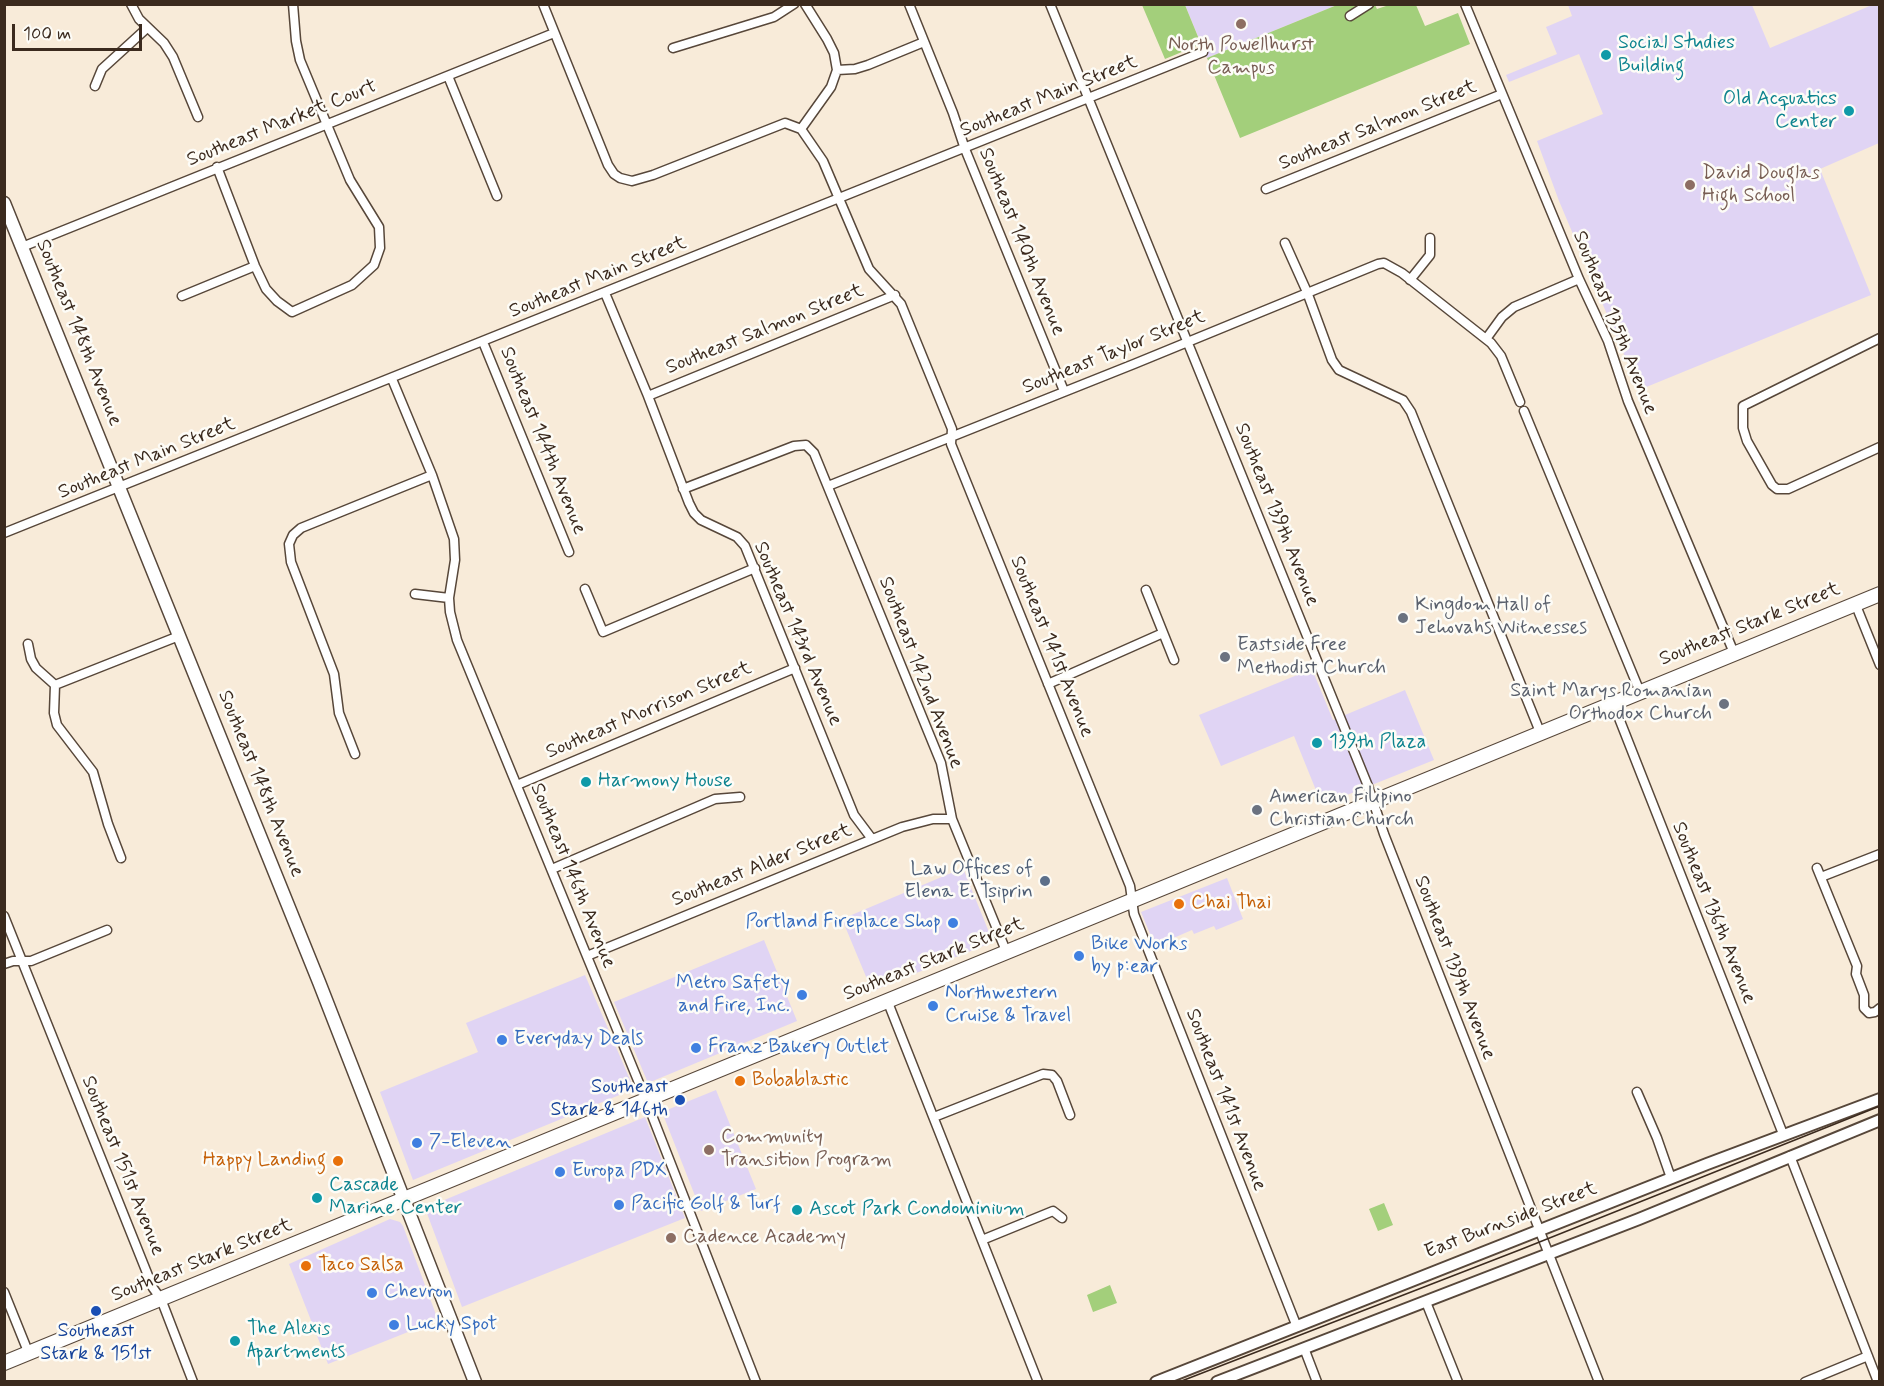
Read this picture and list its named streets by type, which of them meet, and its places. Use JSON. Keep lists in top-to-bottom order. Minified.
{"streets":{"main road":["Southeast 148th Avenue","Southeast Stark Street"],"street":["Southeast Main Street","Southeast Market Court","Southeast Salmon Street","Southeast 140th Avenue","Southeast 135th Avenue","Southeast Taylor Street","Southeast 144th Avenue","Southeast 139th Avenue","Southeast 143rd Avenue","Southeast 141st Avenue","Southeast 142nd Avenue","Southeast Morrison Street","Southeast Alder Street","Southeast 146th Avenue","Southeast 136th Avenue","Southeast 151st Avenue","East Burnside Street"]},"crossings":[["Southeast Main Street","Southeast 140th Avenue"],["Southeast Main Street","Southeast 148th Avenue"],["Southeast Main Street","Southeast 144th Avenue"],["Southeast Main Street","Southeast 139th Avenue"],["Southeast Main Street","Southeast 143rd Avenue"],["Southeast Main Street","Southeast 141st Avenue"],["Southeast Main Street","Southeast 146th Avenue"],["Southeast Market Court","Southeast 148th Avenue"],["Southeast Salmon Street","Southeast 135th Avenue"],["Southeast Salmon Street","Southeast 143rd Avenue"],["Southeast Salmon Street","Southeast 141st Avenue"],["Southeast 140th Avenue","Southeast Taylor Street"],["Southeast 135th Avenue","Southeast Stark Street"],["Southeast 148th Avenue","Southeast Stark Street"],["Southeast Taylor Street","Southeast 139th Avenue"],["Southeast Taylor Street","Southeast 141st Avenue"],["Southeast Taylor Street","Southeast 142nd Avenue"],["Southeast 139th Avenue","Southeast Stark Street"],["Southeast 139th Avenue","East Burnside Street"],["Southeast Stark Street","Southeast 141st Avenue"],["Southeast Stark Street","Southeast 142nd Avenue"],["Southeast Stark Street","Southeast 146th Avenue"],["Southeast Stark Street","Southeast 136th Avenue"],["Southeast Stark Street","Southeast 151st Avenue"],["Southeast 143rd Avenue","Southeast 142nd Avenue"],["Southeast 143rd Avenue","Southeast Morrison Street"],["Southeast 143rd Avenue","Southeast Alder Street"],["Southeast 141st Avenue","East Burnside Street"],["Southeast 142nd Avenue","Southeast Alder Street"],["Southeast Morrison Street","Southeast 146th Avenue"],["Southeast Alder Street","Southeast 146th Avenue"],["Southeast 136th Avenue","East Burnside Street"]],"places":["North Powellhurst Campus","Social Studies Building","Old Acquatics Center","David Douglas High School","Kingdom Hall of Jehovahs Witnesses","Eastside Free Methodist Church","Saint Marys Romanian Orthodox Church","139th Plaza","Harmony House","American Filipino Christian Church","Law Offices of Elena E. Tsiprin","Chai Thai","Portland Fireplace Shop","Bike Works by p:ear","Metro Safety and Fire, Inc.","Northwestern Cruise & Travel","Everyday Deals","Franz Bakery Outlet","Bobablastic","Southeast Stark & 146th","7-Eleven","Community Transition Program","Happy Landing","Europa PDX","Cascade Marine Center","Pacific Golf & Turf","Ascot Park Condominium","Cadence Academy","Taco Salsa","Chevron","Southeast Stark & 151st","Lucky Spot","The Alexis Apartments"],"scale_bar":"100 m"}
